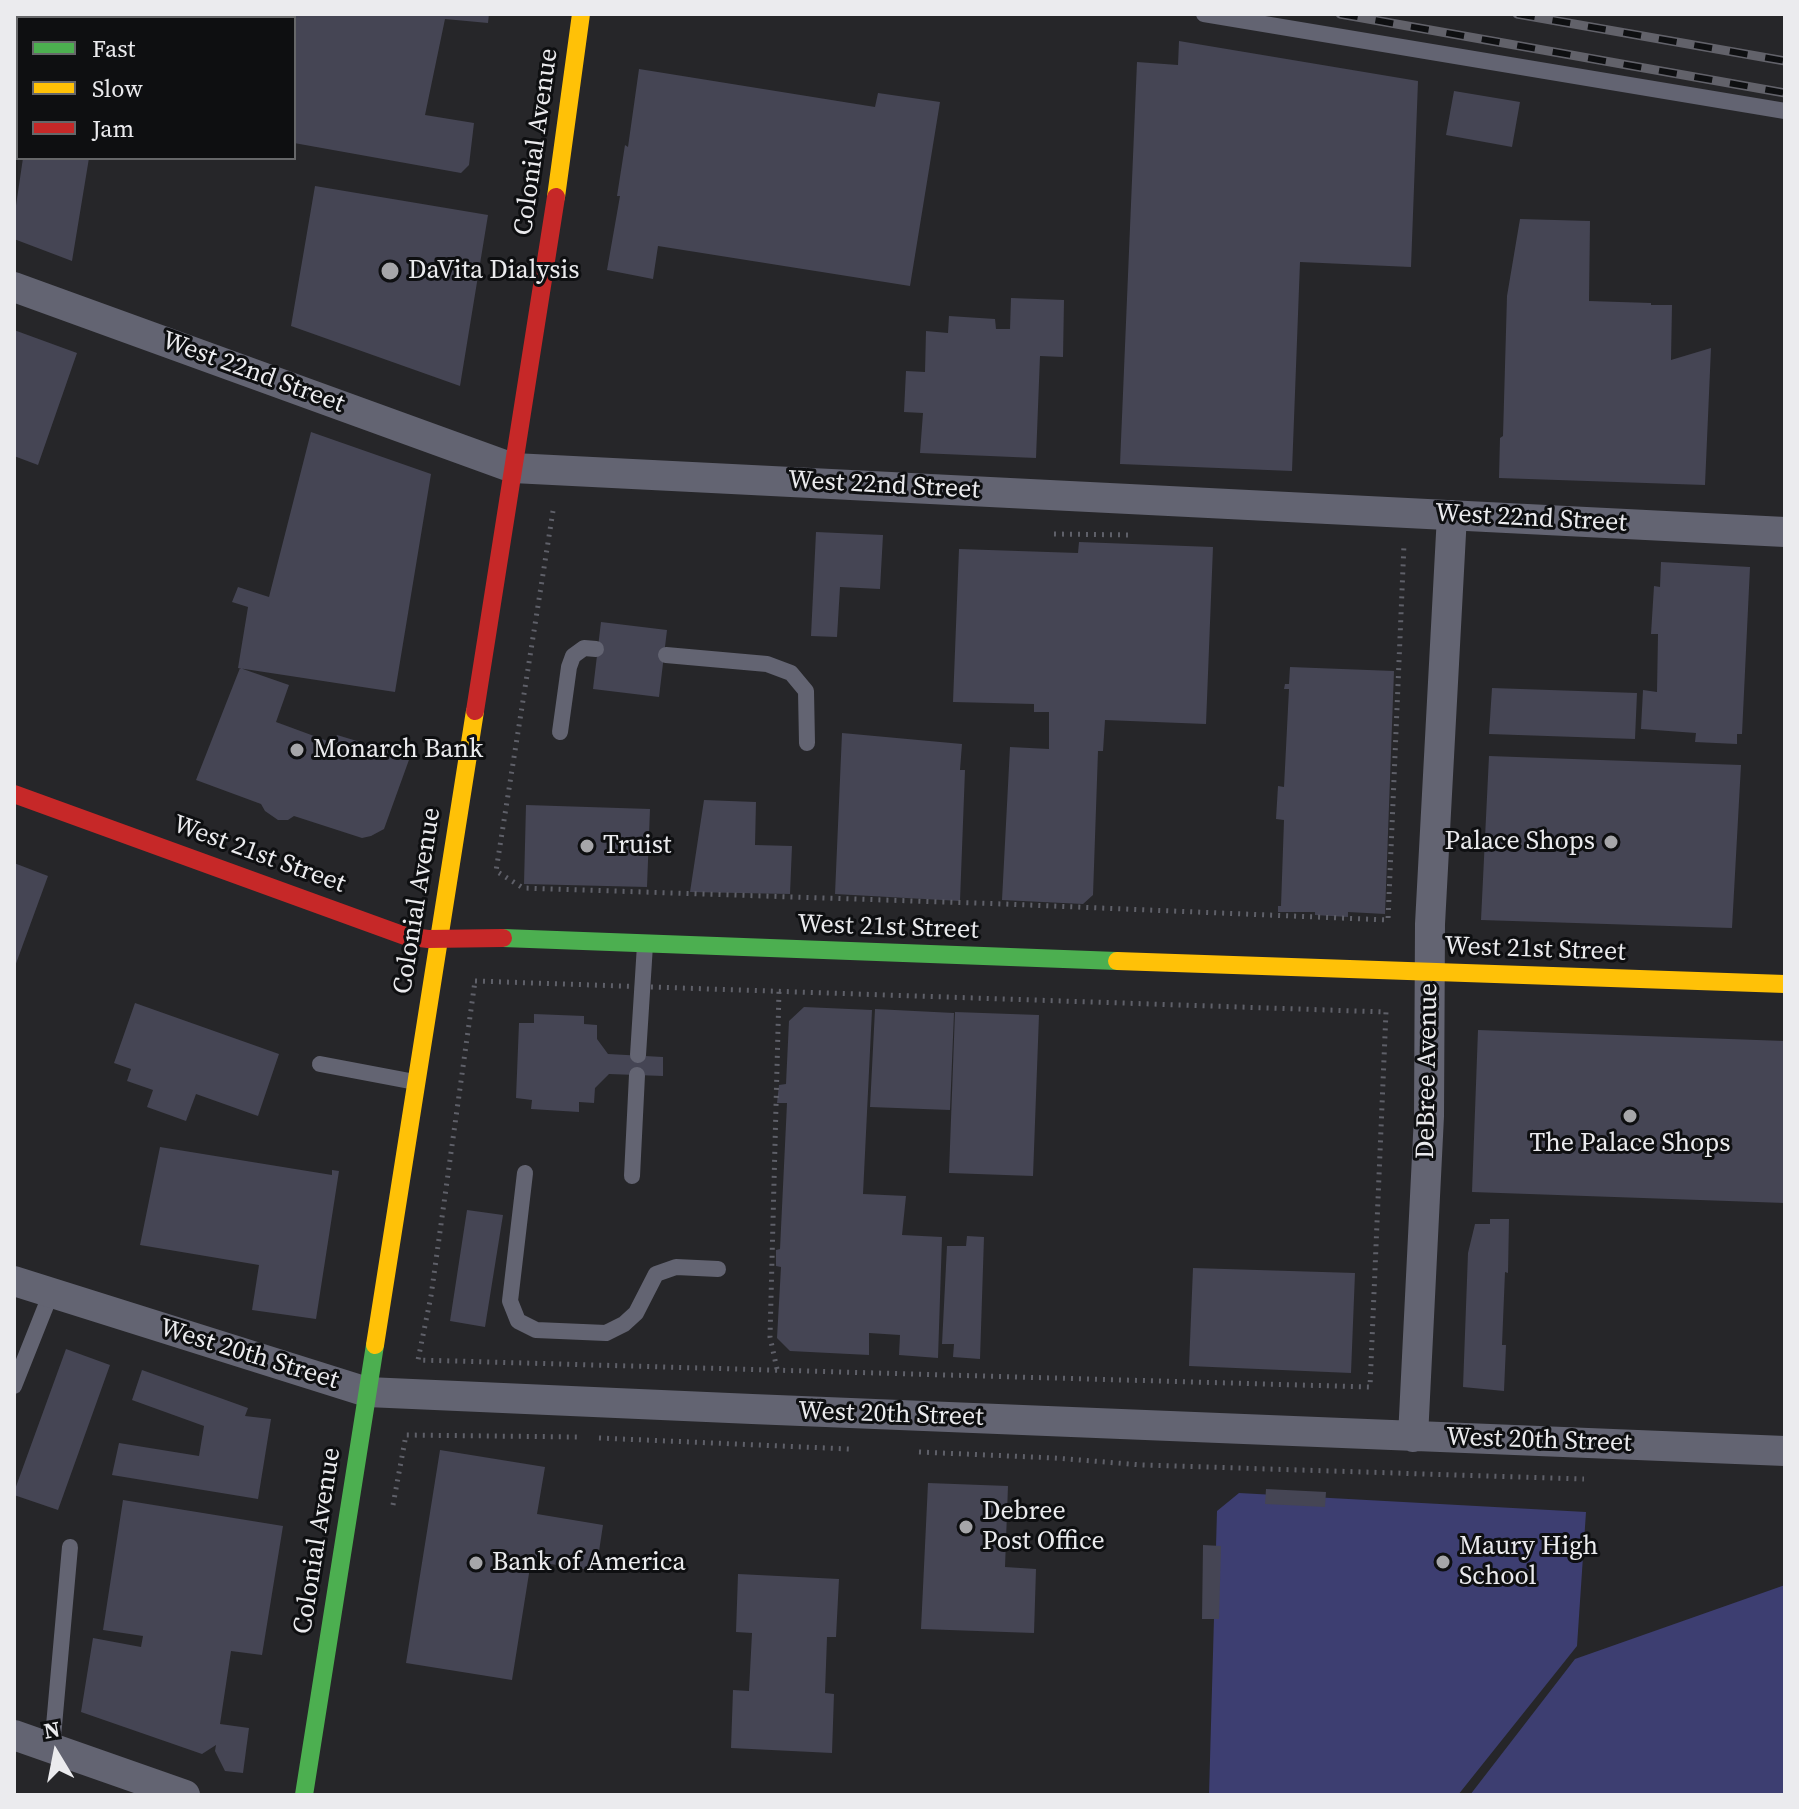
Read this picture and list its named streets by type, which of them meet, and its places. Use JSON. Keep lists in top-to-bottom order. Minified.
{"streets":{"street":["Colonial Avenue","West 22nd Street","West 21st Street","DeBree Avenue","West 20th Street"]},"crossings":[["Colonial Avenue","West 22nd Street"],["Colonial Avenue","West 21st Street"],["Colonial Avenue","West 20th Street"],["West 22nd Street","DeBree Avenue"],["West 21st Street","DeBree Avenue"],["DeBree Avenue","West 20th Street"]],"places":["DaVita Dialysis","Monarch Bank","Palace Shops","Truist","The Palace Shops","Debree Post Office","Maury High School","Bank of America"],"legend":["Fast","Slow","Jam"],"north":"top"}
